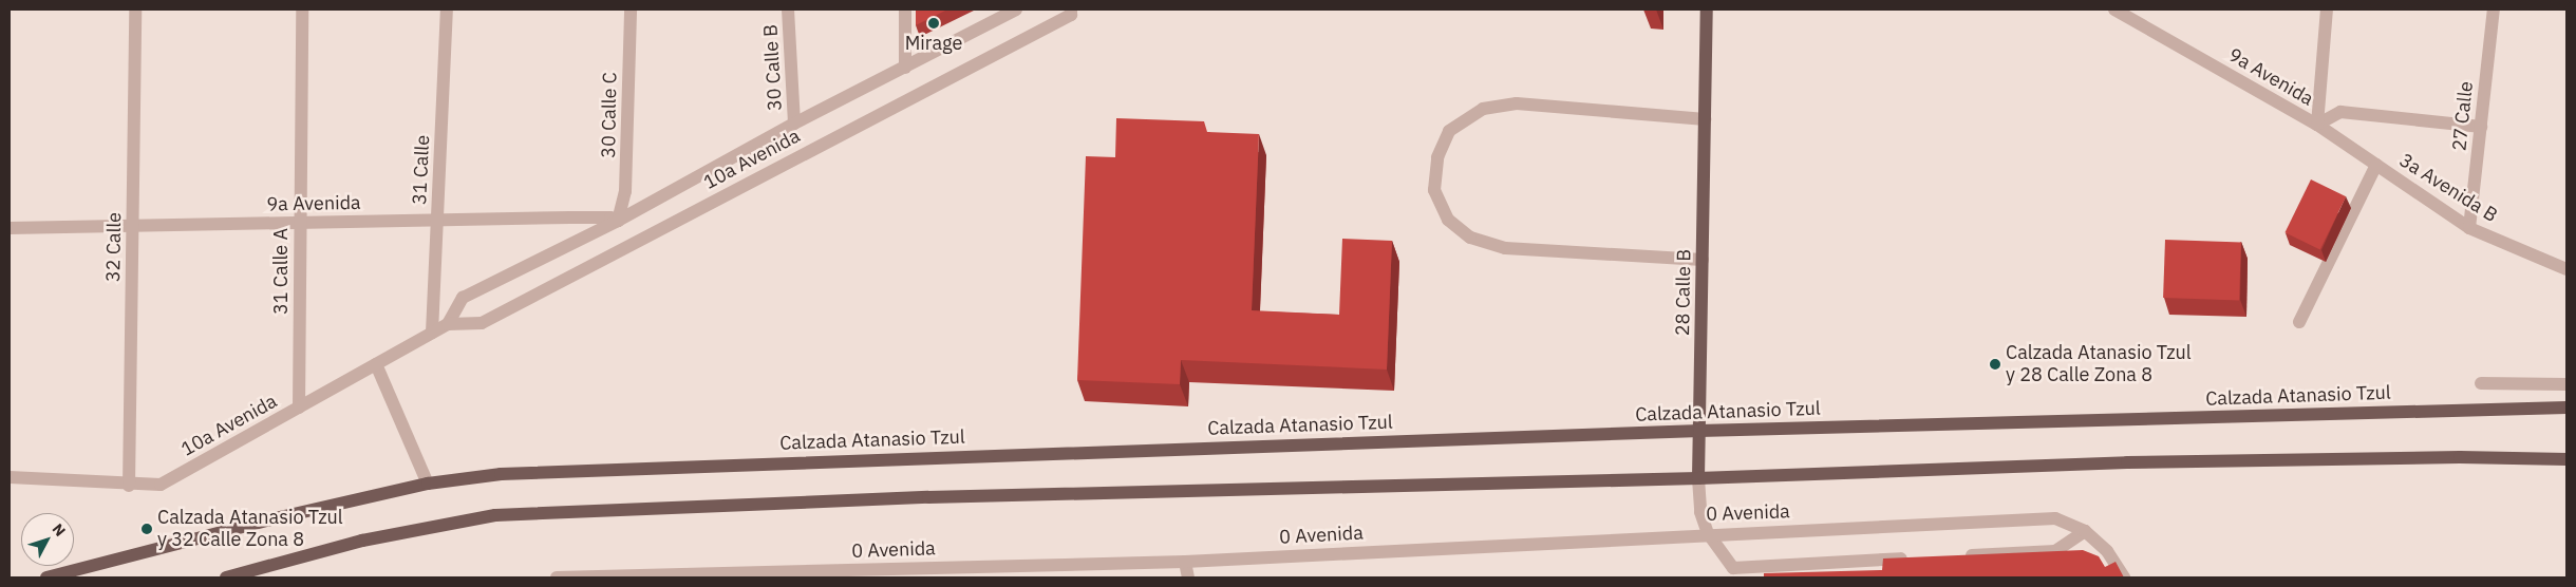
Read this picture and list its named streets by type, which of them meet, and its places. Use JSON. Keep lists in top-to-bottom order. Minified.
{"streets":{"main road":["28 Calle B","Calzada Atanasio Tzul"],"street":["30 Calle B","9a Avenida","30 Calle C","27 Calle","10a Avenida","31 Calle","3a Avenida B","32 Calle","31 Calle A","0 Avenida"]},"crossings":[["30 Calle B","10a Avenida"],["9a Avenida","30 Calle C"],["9a Avenida","27 Calle"],["9a Avenida","10a Avenida"],["9a Avenida","31 Calle"],["9a Avenida","3a Avenida B"],["9a Avenida","32 Calle"],["9a Avenida","31 Calle A"],["30 Calle C","10a Avenida"],["27 Calle","3a Avenida B"],["10a Avenida","31 Calle"],["10a Avenida","32 Calle"],["10a Avenida","31 Calle A"],["28 Calle B","Calzada Atanasio Tzul"],["28 Calle B","0 Avenida"]],"places":["Mirage","Calzada Atanasio Tzul y 28 Calle Zona 8","Calzada Atanasio Tzul y 32 Calle Zona 8"],"north":"top right"}
